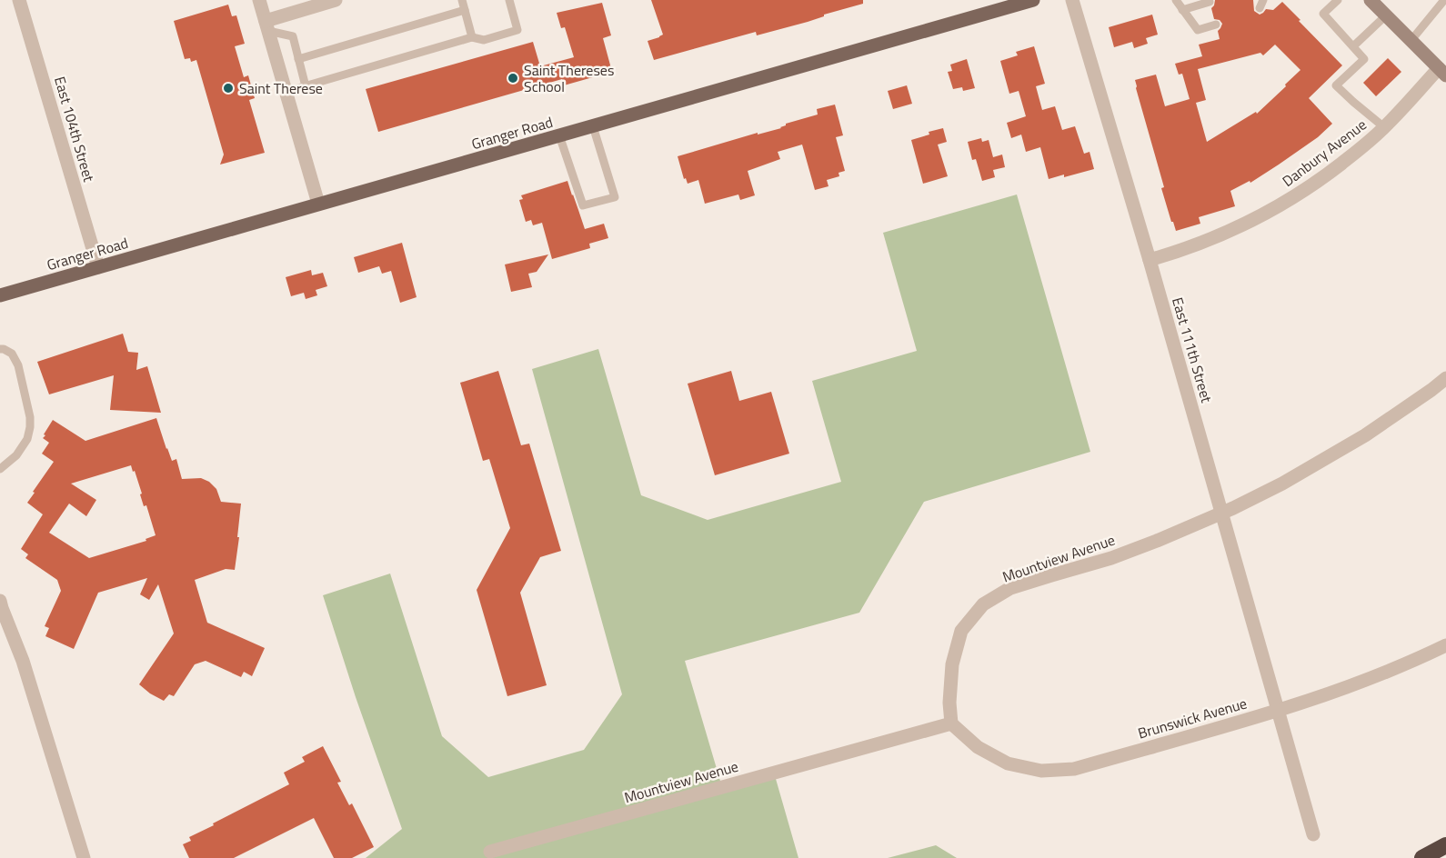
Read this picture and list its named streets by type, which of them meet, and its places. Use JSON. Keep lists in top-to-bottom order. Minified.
{"streets":{"main road":["Granger Road"],"street":["East 104th Street","Danbury Avenue","East 111th Street","Mountview Avenue","Brunswick Avenue"]},"crossings":[["East 104th Street","Granger Road"],["Danbury Avenue","East 111th Street"],["East 111th Street","Mountview Avenue"],["East 111th Street","Brunswick Avenue"],["Mountview Avenue","Brunswick Avenue"]],"places":["Saint Thereses School","Saint Therese"]}
